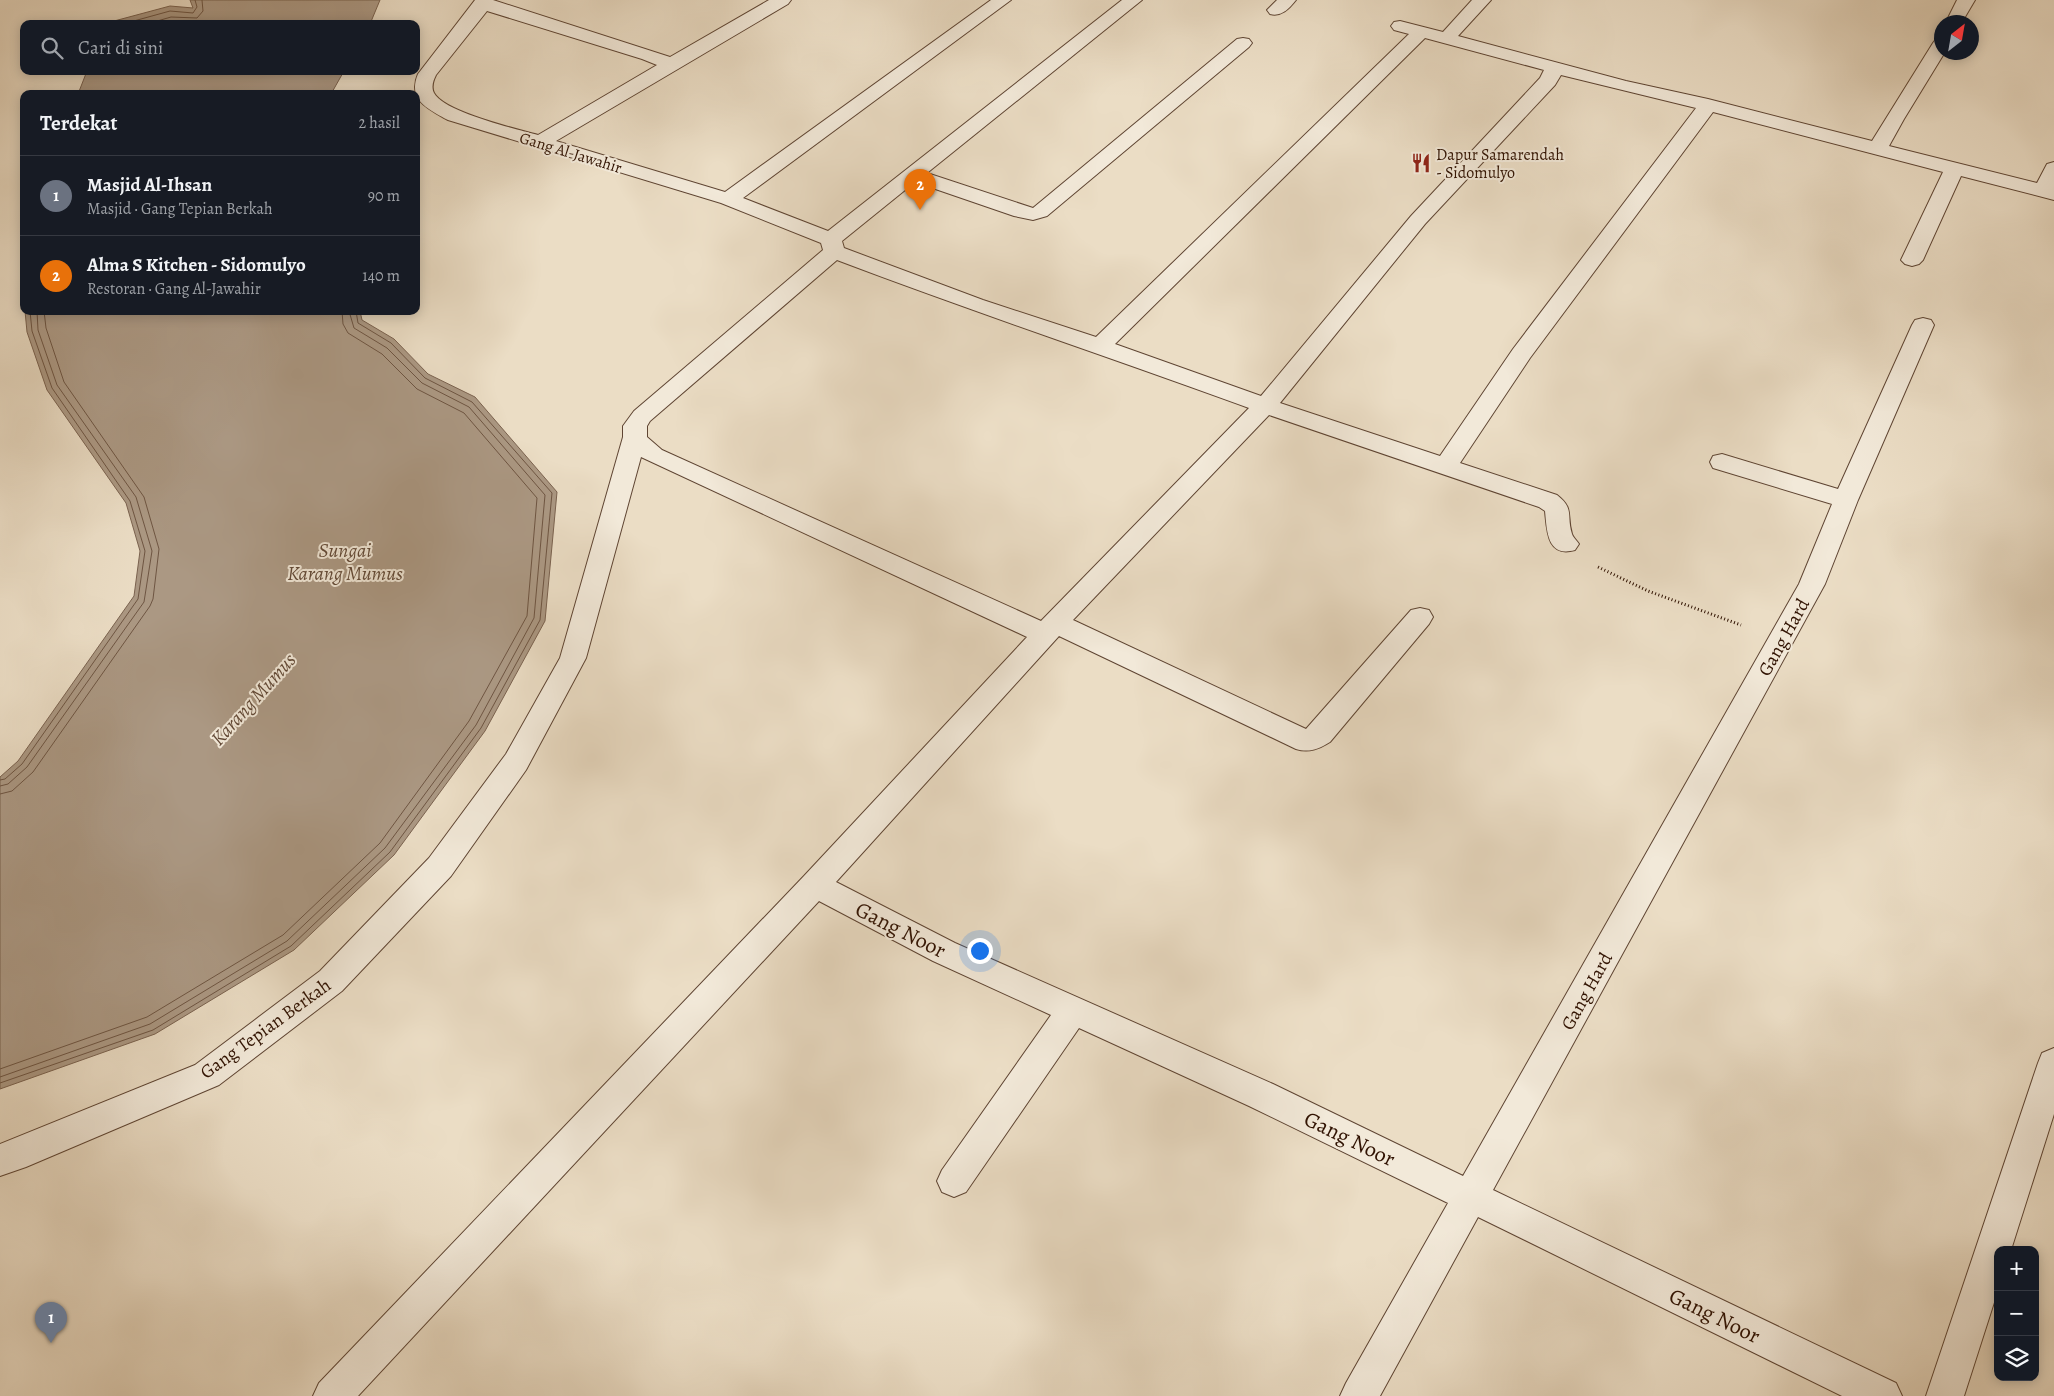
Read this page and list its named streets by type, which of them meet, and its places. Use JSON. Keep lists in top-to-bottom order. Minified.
{"streets":{"street":["Gang Al-Jawahir","Gang Hard","Gang Noor","Gang Tepian Berkah"]},"crossings":[["Gang Hard","Gang Noor"]],"water":["Sungai Karang Mumus","Karang Mumus"],"places":{"restaurant":["Dapur Samarendah - Sidomulyo"]},"north":"top right","page":{"search":"Cari di sini","heading":["Terdekat","2 hasil"],"list":[{"mark":"1","name":"Masjid Al-Ihsan","note":"Masjid · Gang Tepian Berkah","value":"90 m"},{"mark":"2","name":"Alma S Kitchen - Sidomulyo","note":"Restoran · Gang Al-Jawahir","value":"140 m"}],"pins":["2","1"],"map_buttons":["+","−"]}}
